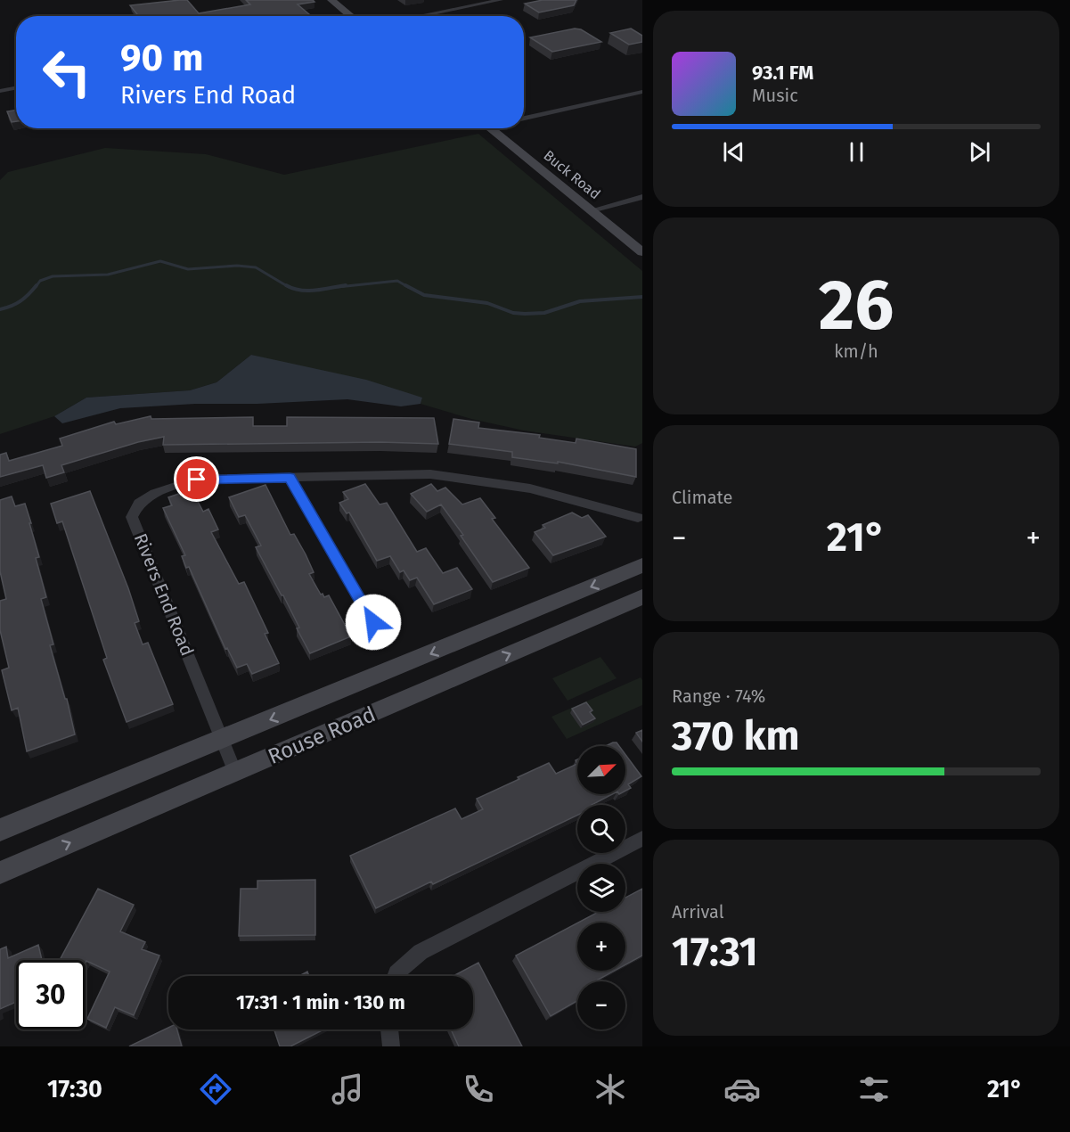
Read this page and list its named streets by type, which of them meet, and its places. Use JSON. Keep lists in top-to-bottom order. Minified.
{"streets":{"street":["Buck Road","Rivers End Road","Rouse Road"]},"crossings":[["Rivers End Road","Rouse Road"]],"north":"top right","page":{"turn":["90 m","Rivers End Road"],"song":["93.1 FM","Music"],"tile":[["26","km/h"],"Climate",["Range · 74%","370 km"],["Arrival","17:31"]],"heat":["−","21°","+"],"map_buttons":["+","−"],"limit":"30","trip":"17:31 · 1 min · 130 m","tabs":["17:30","21°"]}}
